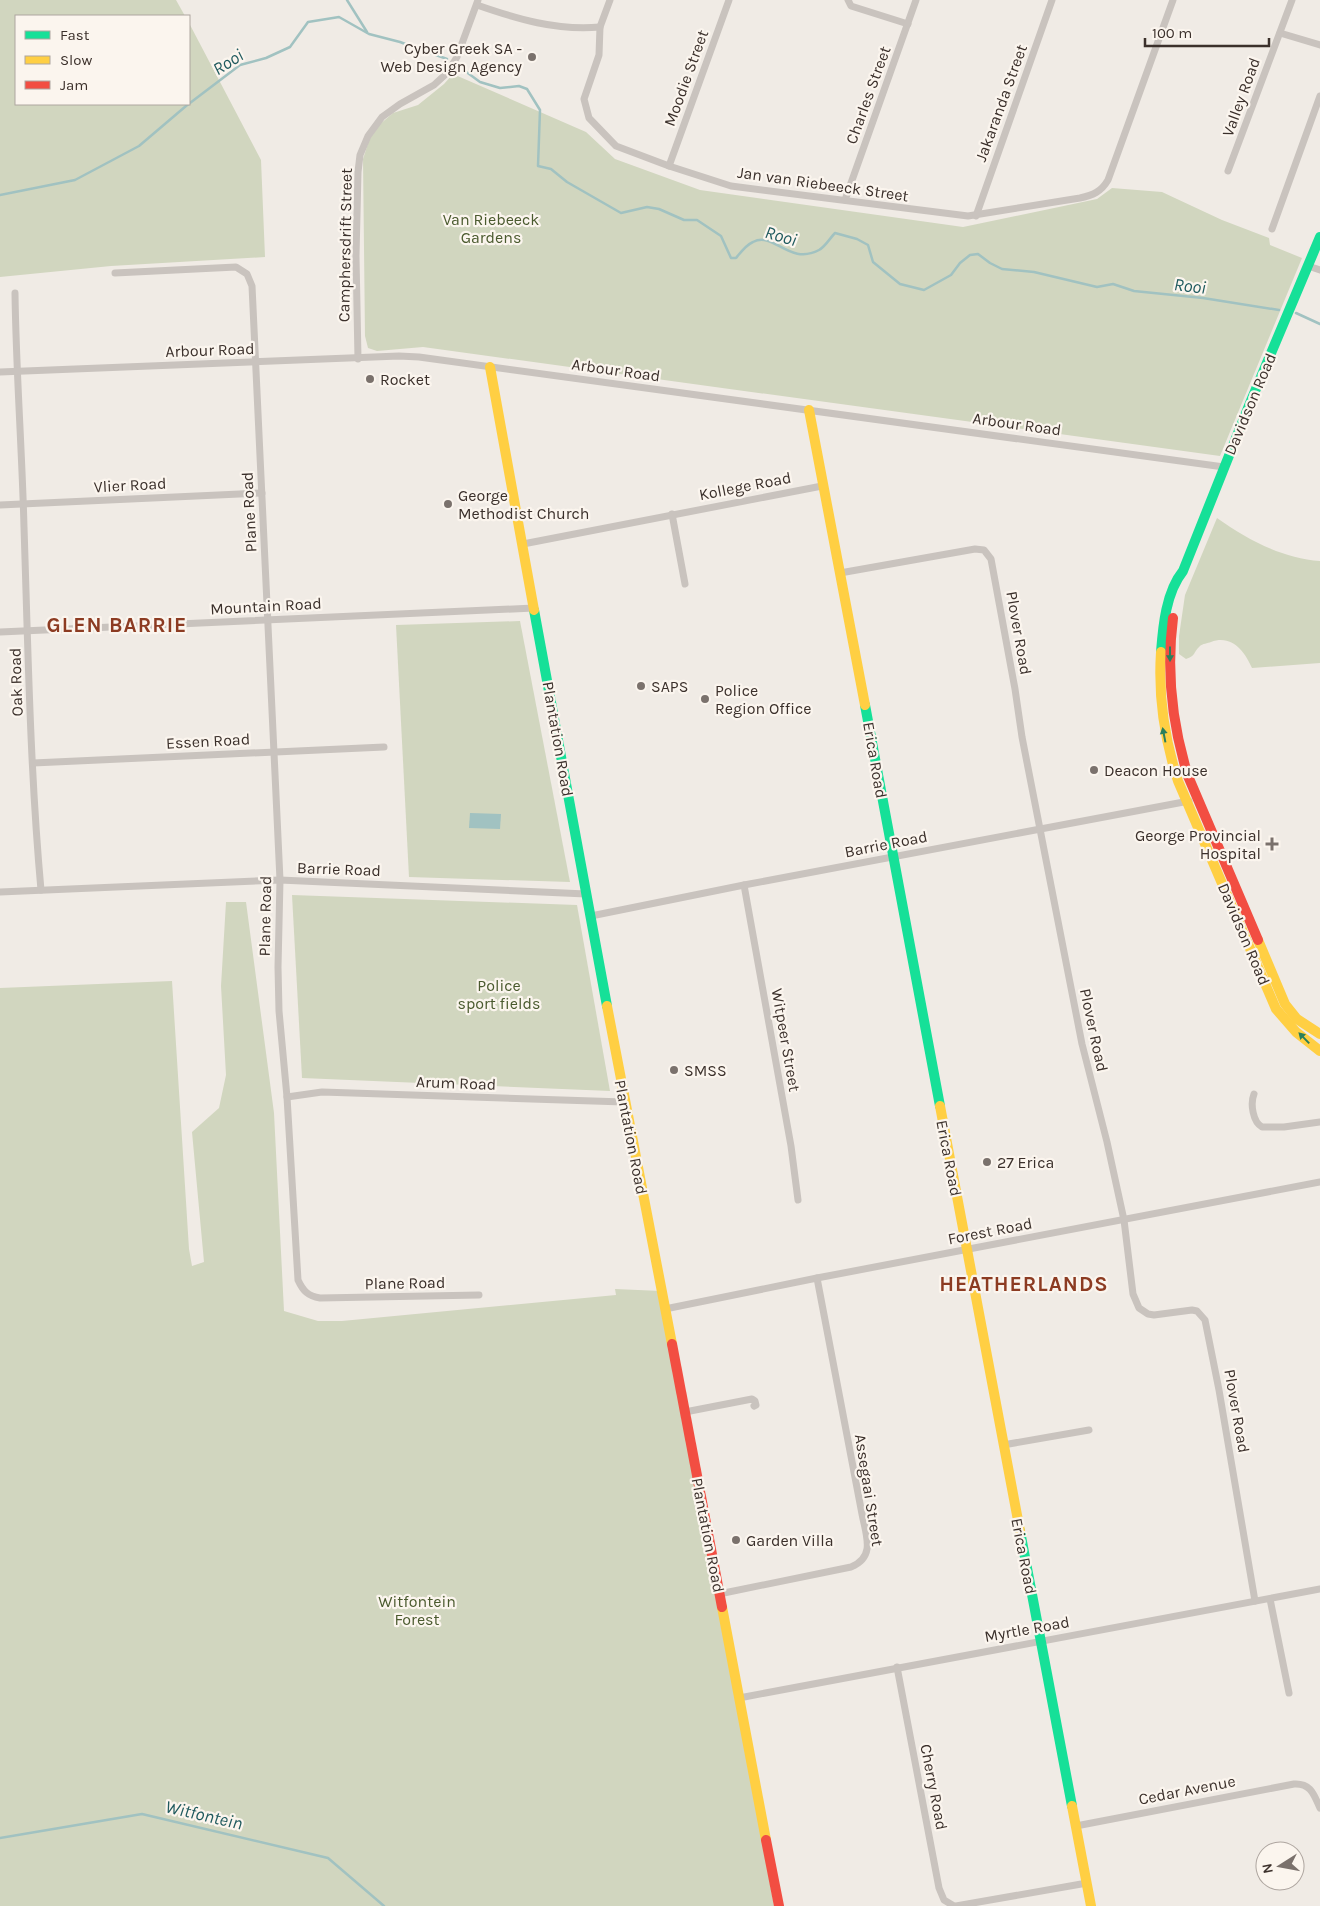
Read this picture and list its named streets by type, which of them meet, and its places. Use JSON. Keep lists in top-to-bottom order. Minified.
{"streets":{"main road":["Davidson Road","Plantation Road","Erica Road"],"street":["Moodie Street","Charles Street","Valley Road","Jakaranda Street","Jan van Riebeeck Street","Camphersdrift Street","Arbour Road","Vlier Road","Kollege Road","Plane Road","Mountain Road","Plover Road","Oak Road","Essen Road","Barrie Road","Witpeer Street","Arum Road","Forest Road","Assegaai Street","Myrtle Road","Cherry Road","Cedar Avenue"]},"crossings":[["Moodie Street","Jan van Riebeeck Street"],["Charles Street","Jan van Riebeeck Street"],["Jakaranda Street","Jan van Riebeeck Street"],["Camphersdrift Street","Arbour Road"],["Arbour Road","Davidson Road"],["Arbour Road","Plane Road"],["Arbour Road","Oak Road"],["Arbour Road","Plantation Road"],["Arbour Road","Erica Road"],["Davidson Road","Barrie Road"],["Vlier Road","Plane Road"],["Vlier Road","Oak Road"],["Kollege Road","Plantation Road"],["Kollege Road","Erica Road"],["Plane Road","Mountain Road"],["Plane Road","Essen Road"],["Plane Road","Barrie Road"],["Plane Road","Arum Road"],["Mountain Road","Oak Road"],["Mountain Road","Plantation Road"],["Plover Road","Erica Road"],["Plover Road","Barrie Road"],["Plover Road","Forest Road"],["Plover Road","Myrtle Road"],["Oak Road","Essen Road"],["Oak Road","Barrie Road"],["Plantation Road","Barrie Road"],["Plantation Road","Arum Road"],["Plantation Road","Forest Road"],["Plantation Road","Assegaai Street"],["Plantation Road","Myrtle Road"],["Erica Road","Barrie Road"],["Erica Road","Forest Road"],["Erica Road","Myrtle Road"],["Erica Road","Cherry Road"],["Erica Road","Cedar Avenue"],["Barrie Road","Witpeer Street"],["Forest Road","Assegaai Street"],["Myrtle Road","Cherry Road"]],"districts":["GLEN BARRIE","HEATHERLANDS"],"water":["Rooi","Witfontein"],"parks":["Van Riebeeck Gardens","Police sport fields","Witfontein Forest"],"places":{"other":["Cyber Greek SA - Web Design Agency","Rocket","George Methodist Church","SAPS","Police Region Office","Deacon House","SMSS","27 Erica","Garden Villa"],"health":["George Provincial Hospital"]},"legend":["Fast","Slow","Jam"],"scale_bar":"100 m","north":"left"}
